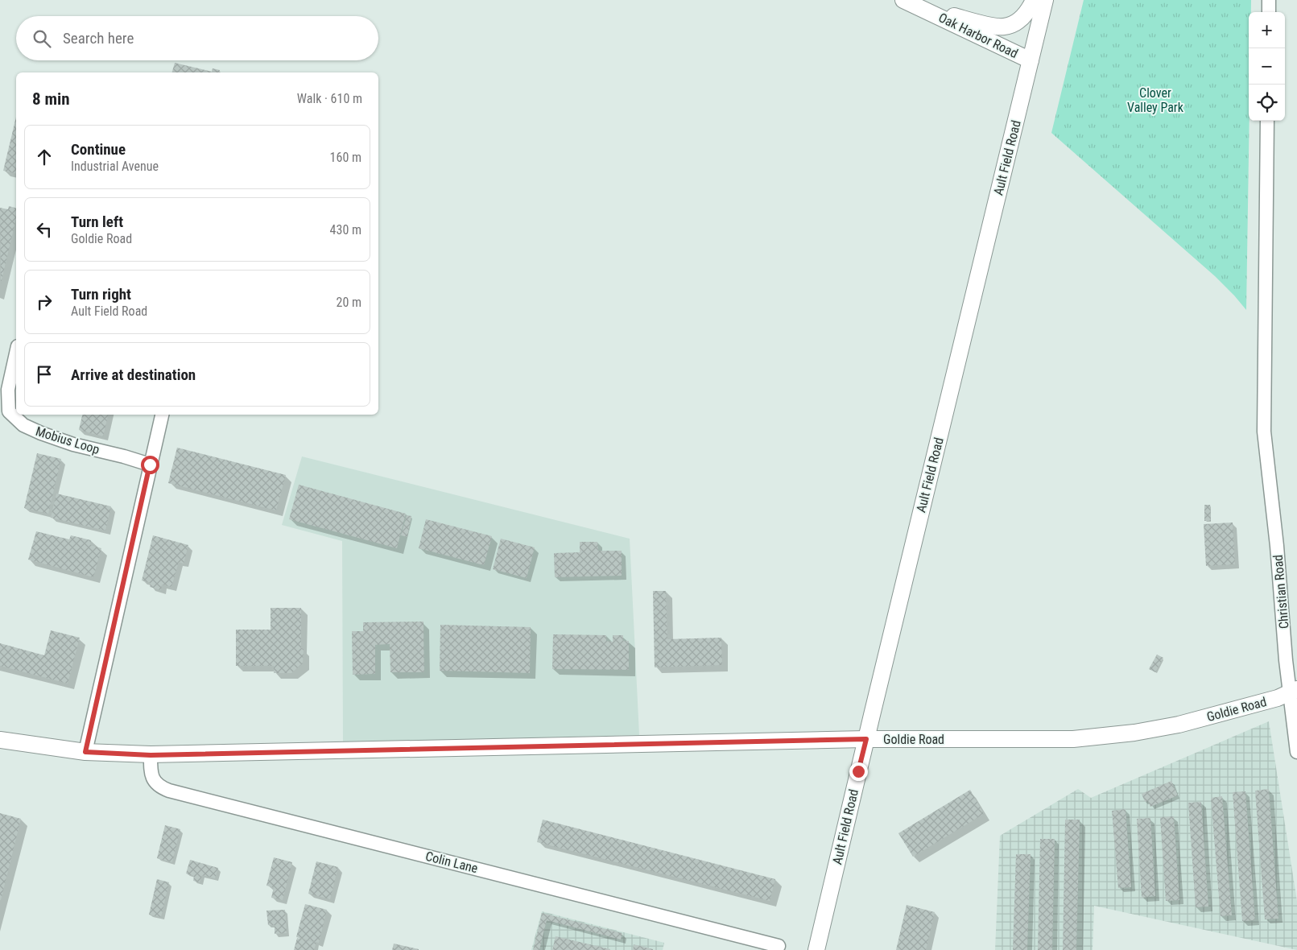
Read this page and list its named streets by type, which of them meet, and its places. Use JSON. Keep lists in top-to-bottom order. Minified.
{"streets":{"street":["Oak Harbor Road","Ault Field Road","Mobius Loop","Christian Road","Goldie Road","Colin Lane"]},"crossings":[["Oak Harbor Road","Ault Field Road"],["Ault Field Road","Goldie Road"],["Christian Road","Goldie Road"],["Goldie Road","Colin Lane"]],"parks":["Clover Valley Park"],"page":{"map_buttons":["+","−"],"search":"Search here","heading":["8 min","Walk · 610 m"],"list":[["Continue","Industrial Avenue","160 m"],["Turn left","Goldie Road","430 m"],["Turn right","Ault Field Road","20 m"],"Arrive at destination"]}}
